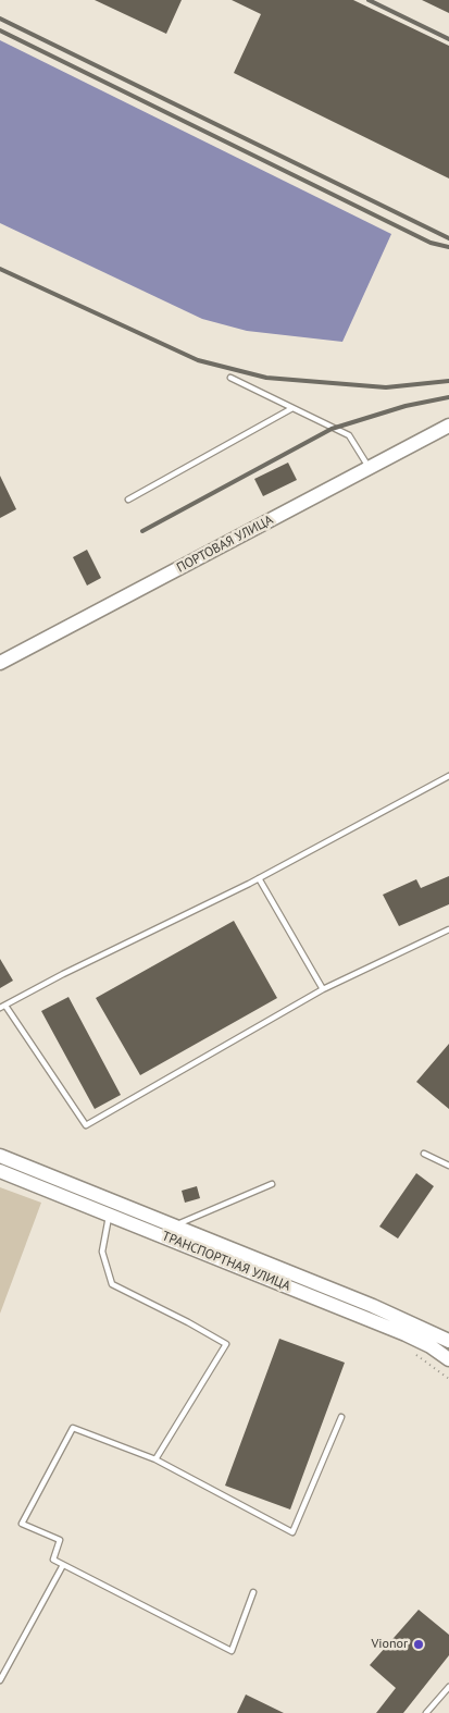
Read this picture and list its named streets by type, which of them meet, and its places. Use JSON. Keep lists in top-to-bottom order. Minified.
{"streets":{"main road":["ПОРТОВАЯ УЛИЦА","ТРАНСПОРТНАЯ УЛИЦА"]},"places":["Vionor"]}
